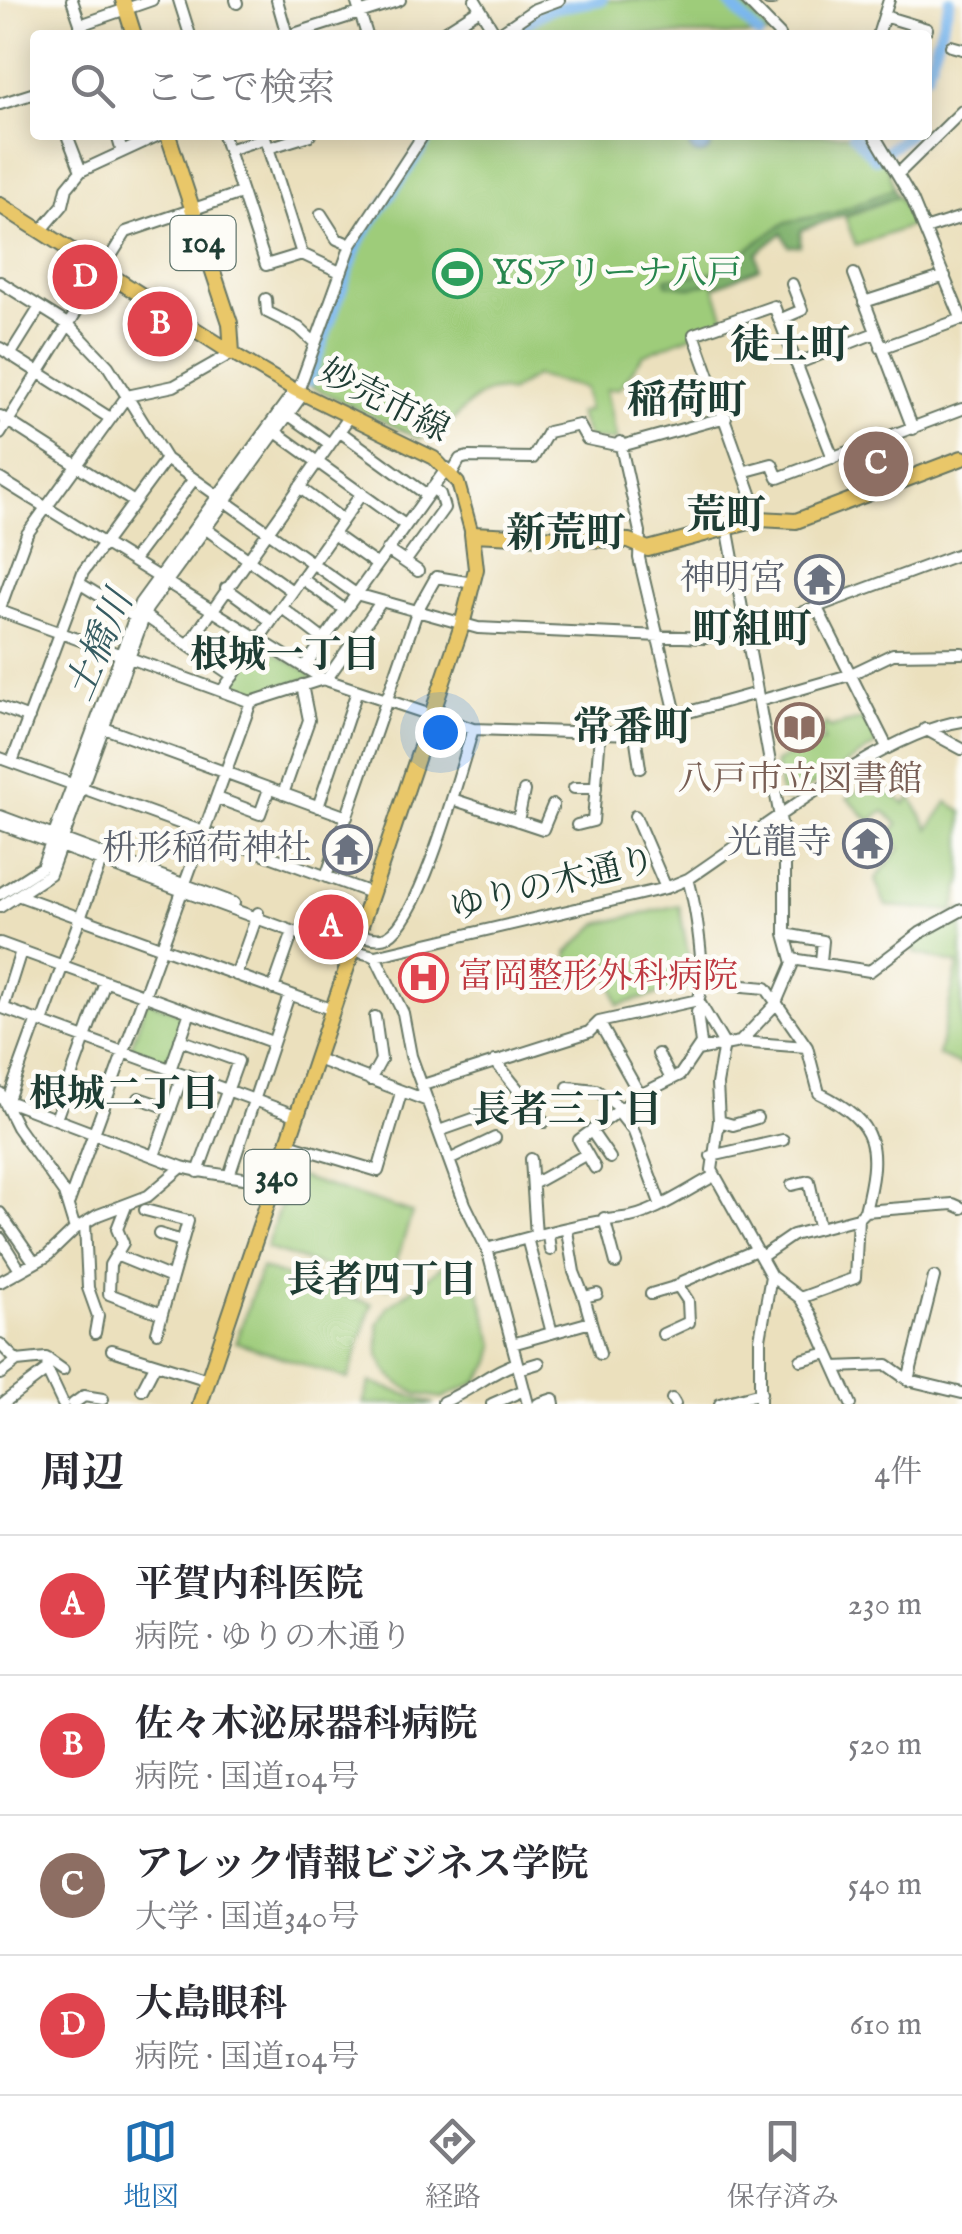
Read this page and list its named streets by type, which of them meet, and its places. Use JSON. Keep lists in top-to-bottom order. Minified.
{"streets":{"highway":["104","340"],"main road":["妙売市線"],"street":["ゆりの木通り"]},"crossings":[["104","妙売市線"],["妙売市線","340"],["ゆりの木通り","340"]],"districts":["徒士町","稲荷町","荒町","新荒町","町組町","根城一丁目","常番町","根城二丁目","長者三丁目","長者四丁目"],"water":["土橋川"],"places":{"sports":["YSアリーナ八戸"],"temple":["神明宮","光龍寺","枡形稲荷神社"],"library":["八戸市立図書館"],"hospital":["富岡整形外科病院"]},"page":{"search":"ここで検索","pins":["D","B","C","A"],"heading":["周辺","4件"],"list":[{"mark":"A","name":"平賀内科医院","note":"病院 · ゆりの木通り","value":"230 m"},{"mark":"B","name":"佐々木泌尿器科病院","note":"病院 · 国道104号","value":"520 m"},{"mark":"C","name":"アレック情報ビジネス学院","note":"大学 · 国道340号","value":"540 m"},{"mark":"D","name":"大島眼科","note":"病院 · 国道104号","value":"610 m"}],"nav":["地図","経路","保存済み"]}}
